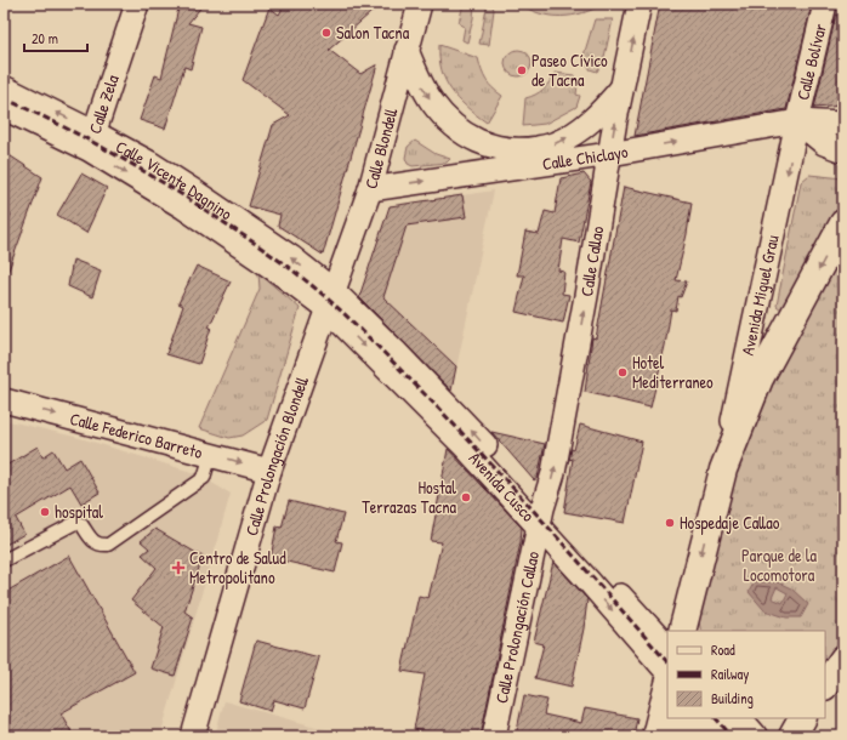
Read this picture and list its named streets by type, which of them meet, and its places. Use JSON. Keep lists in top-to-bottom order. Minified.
{"streets":{"main road":["Avenida Miguel Grau"],"street":["Calle Bolívar","Calle Zela","Calle Blondell","Calle Chiclayo","Calle Vicente Dagnino","Calle Callao","Calle Federico Barreto","Calle Prolongación Blondell","Avenida Cusco","Calle Prolongación Callao"]},"crossings":[["Calle Bolívar","Calle Chiclayo"],["Calle Bolívar","Avenida Miguel Grau"],["Calle Zela","Calle Vicente Dagnino"],["Calle Blondell","Calle Chiclayo"],["Calle Blondell","Calle Vicente Dagnino"],["Calle Blondell","Calle Prolongación Blondell"],["Calle Blondell","Avenida Cusco"],["Calle Chiclayo","Calle Callao"],["Calle Chiclayo","Avenida Miguel Grau"],["Calle Vicente Dagnino","Calle Prolongación Blondell"],["Calle Vicente Dagnino","Avenida Cusco"],["Calle Callao","Avenida Cusco"],["Calle Callao","Calle Prolongación Callao"],["Calle Federico Barreto","Calle Prolongación Blondell"],["Calle Prolongación Blondell","Avenida Cusco"],["Avenida Cusco","Calle Prolongación Callao"]],"one_way":["Calle Chiclayo","Calle Callao","Avenida Miguel Grau","Calle Federico Barreto"],"parks":["Parque de la Locomotora"],"places":{"other":["Salon Tacna","Paseo Cívico de Tacna","Hotel Mediterraneo","Hostal Terrazas Tacna","hospital","Hospedaje Callao"],"health":["Centro de Salud Metropolitano"]},"legend":["Road","Railway","Building"],"scale_bar":"20 m"}
